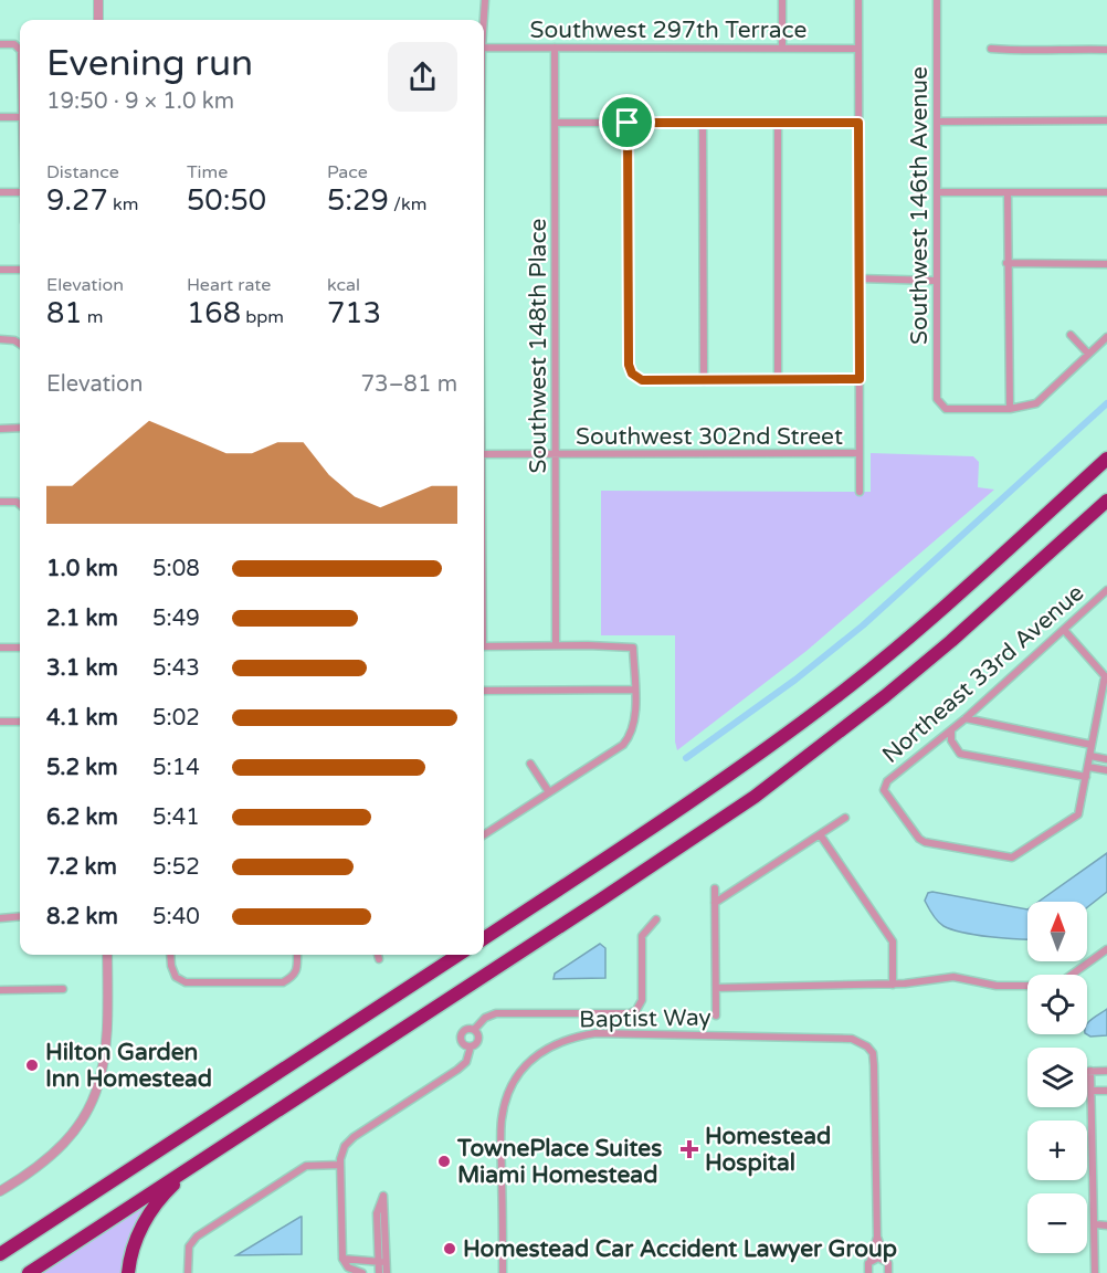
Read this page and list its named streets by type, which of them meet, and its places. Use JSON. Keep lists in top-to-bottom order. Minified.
{"streets":{"street":["Southwest 297th Terrace","Southwest 146th Avenue","Southwest 148th Place","Southwest 302nd Street","Northeast 33rd Avenue","Baptist Way"]},"crossings":[["Southwest 297th Terrace","Southwest 148th Place"],["Southwest 148th Place","Southwest 302nd Street"]],"places":{"other":["Hilton Garden Inn Homestead","TownePlace Suites Miami Homestead","Homestead Car Accident Lawyer Group"],"health":["Homestead Hospital"]},"north":"top","page":{"heading":["Evening run","19:50 · 9 × 1.0 km"],"stats":[["Distance","9.27 km"],["Time","50:50"],["Pace","5:29 /km"],["Elevation","81 m"],["Heart rate","168 bpm"],["kcal","713"]],"chart":["Elevation","73–81 m"],"list":[{"name":"1.0 km","note":"5:08"},{"name":"2.1 km","note":"5:49"},{"name":"3.1 km","note":"5:43"},{"name":"4.1 km","note":"5:02"},{"name":"5.2 km","note":"5:14"},{"name":"6.2 km","note":"5:41"},{"name":"7.2 km","note":"5:52"},{"name":"8.2 km","note":"5:40"}],"map_buttons":["+","−"]}}
